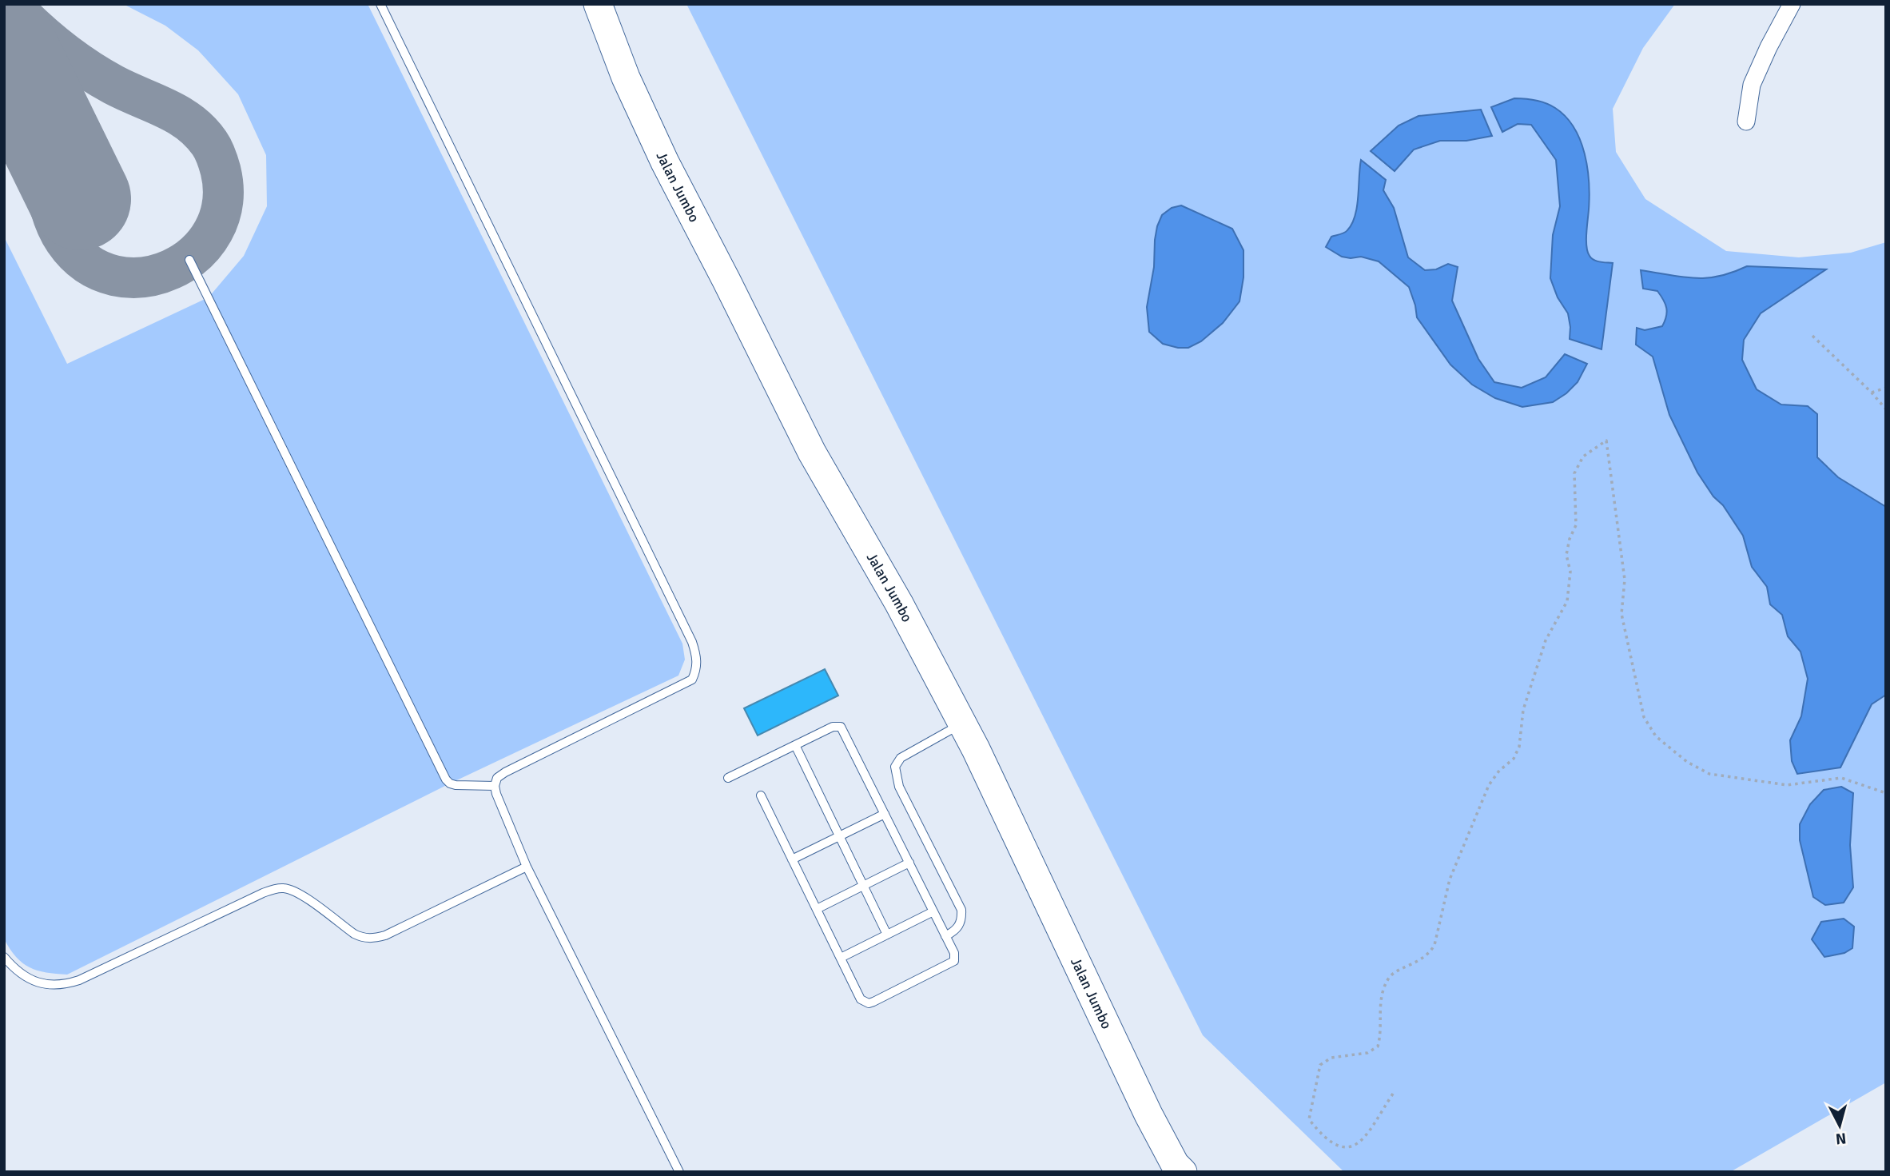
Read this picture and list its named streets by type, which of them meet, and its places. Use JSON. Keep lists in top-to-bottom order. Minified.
{"streets":{"main road":["Jalan Jumbo"]},"north":"bottom"}
